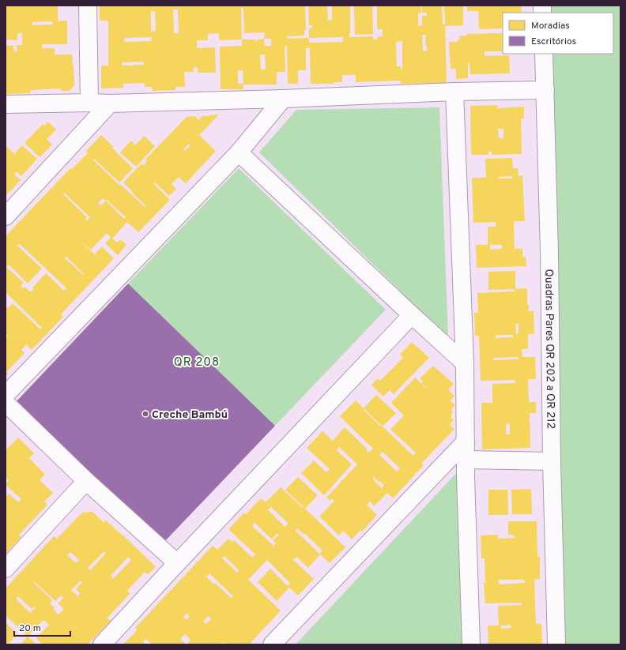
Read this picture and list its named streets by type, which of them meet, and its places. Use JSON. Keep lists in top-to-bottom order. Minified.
{"streets":{"street":["Quadras Pares QR 202 a QR 212"]},"districts":["QR 208"],"places":["Creche Bambú"],"legend":["Moradias","Escritórios"],"scale_bar":"20 m"}
